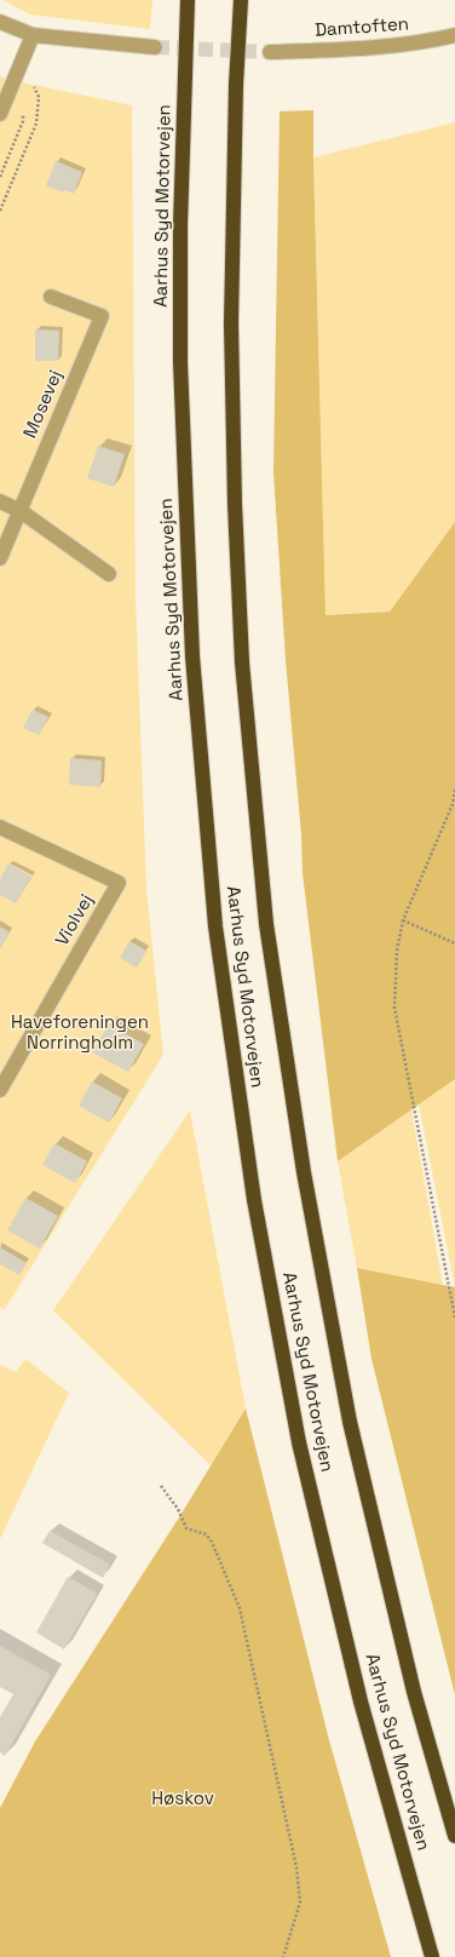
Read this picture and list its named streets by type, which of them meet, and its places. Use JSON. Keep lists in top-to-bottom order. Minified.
{"streets":{"highway":["Aarhus Syd Motorvejen"],"street":["Damtoften","Mosevej","Violvej"]},"parks":["Haveforeningen Norringholm","Høskov"]}
